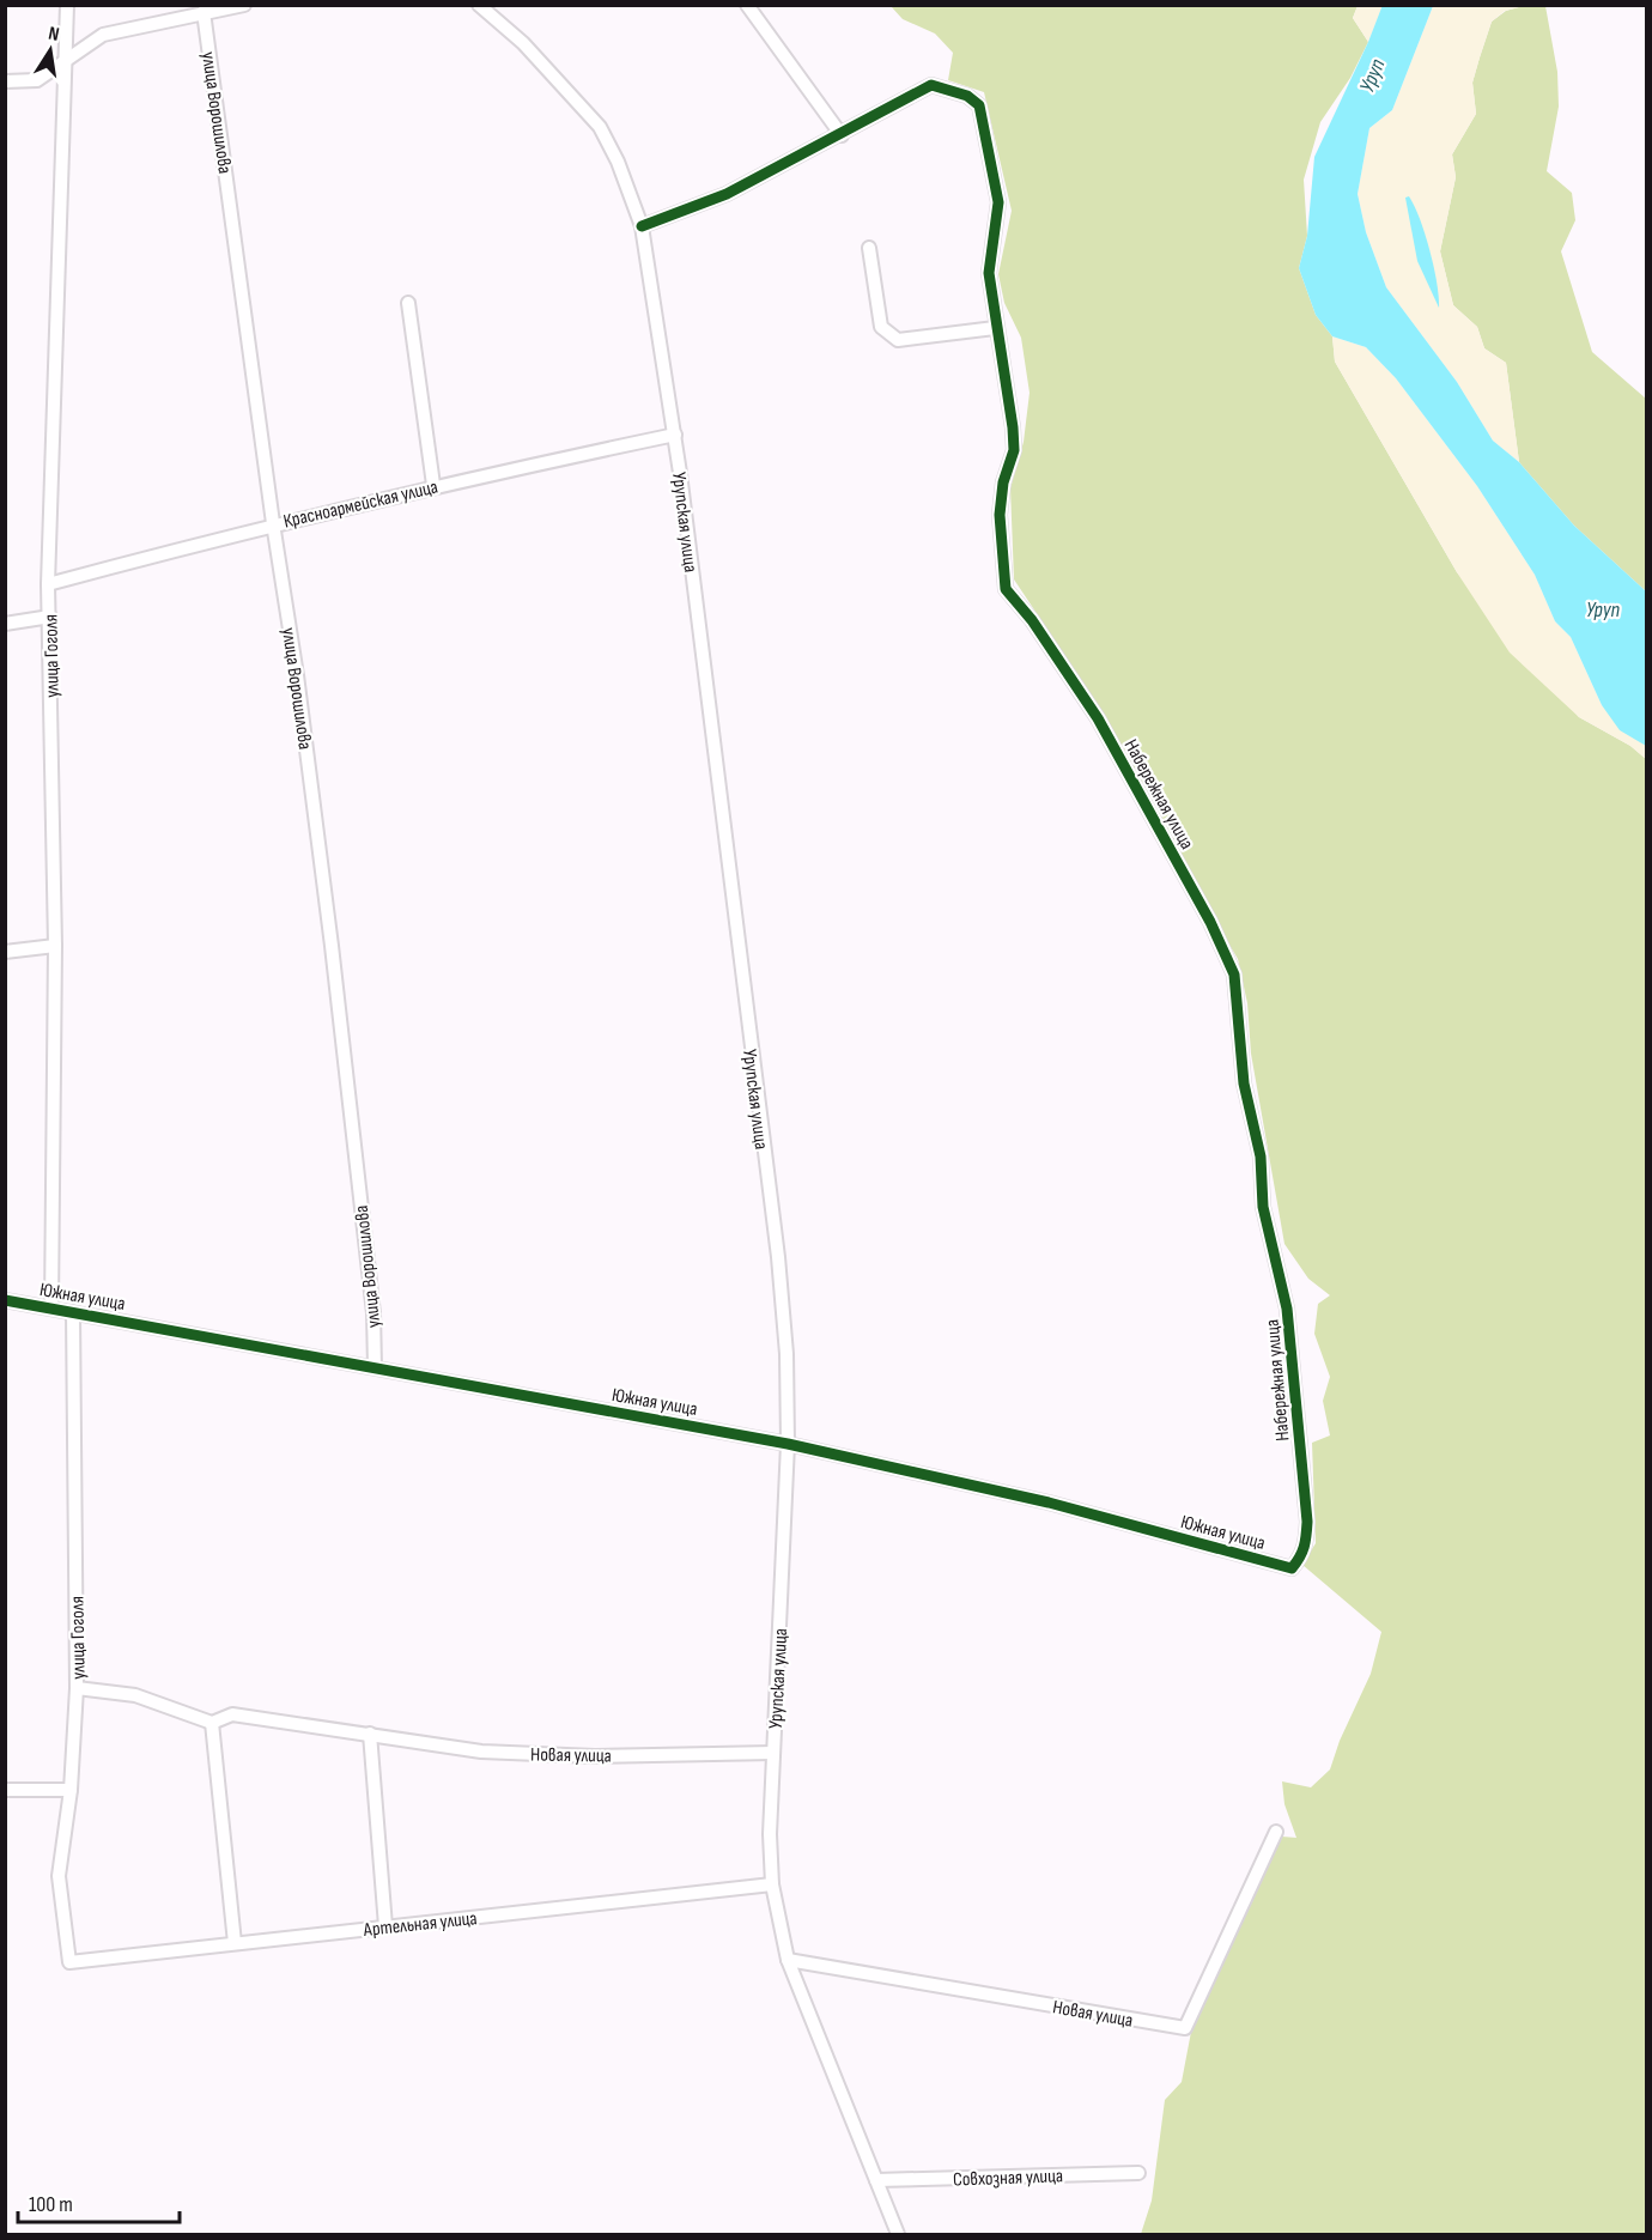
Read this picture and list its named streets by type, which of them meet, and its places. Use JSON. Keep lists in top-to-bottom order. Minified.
{"streets":{"street":["улица Ворошилова","Красноармейская улица","Урупская улица","улица Гоголя","Набережная улица","Южная улица","Новая улица","Артельная улица","Совхозная улица"]},"crossings":[["улица Ворошилова","Красноармейская улица"],["улица Ворошилова","Южная улица"],["Красноармейская улица","Урупская улица"],["Красноармейская улица","улица Гоголя"],["Урупская улица","Южная улица"],["Урупская улица","Новая улица"],["Урупская улица","Артельная улица"],["Урупская улица","Совхозная улица"],["улица Гоголя","Южная улица"],["улица Гоголя","Новая улица"],["улица Гоголя","Артельная улица"],["Набережная улица","Южная улица"]],"water":["Уруп"],"scale_bar":"100 m","north":"top"}
